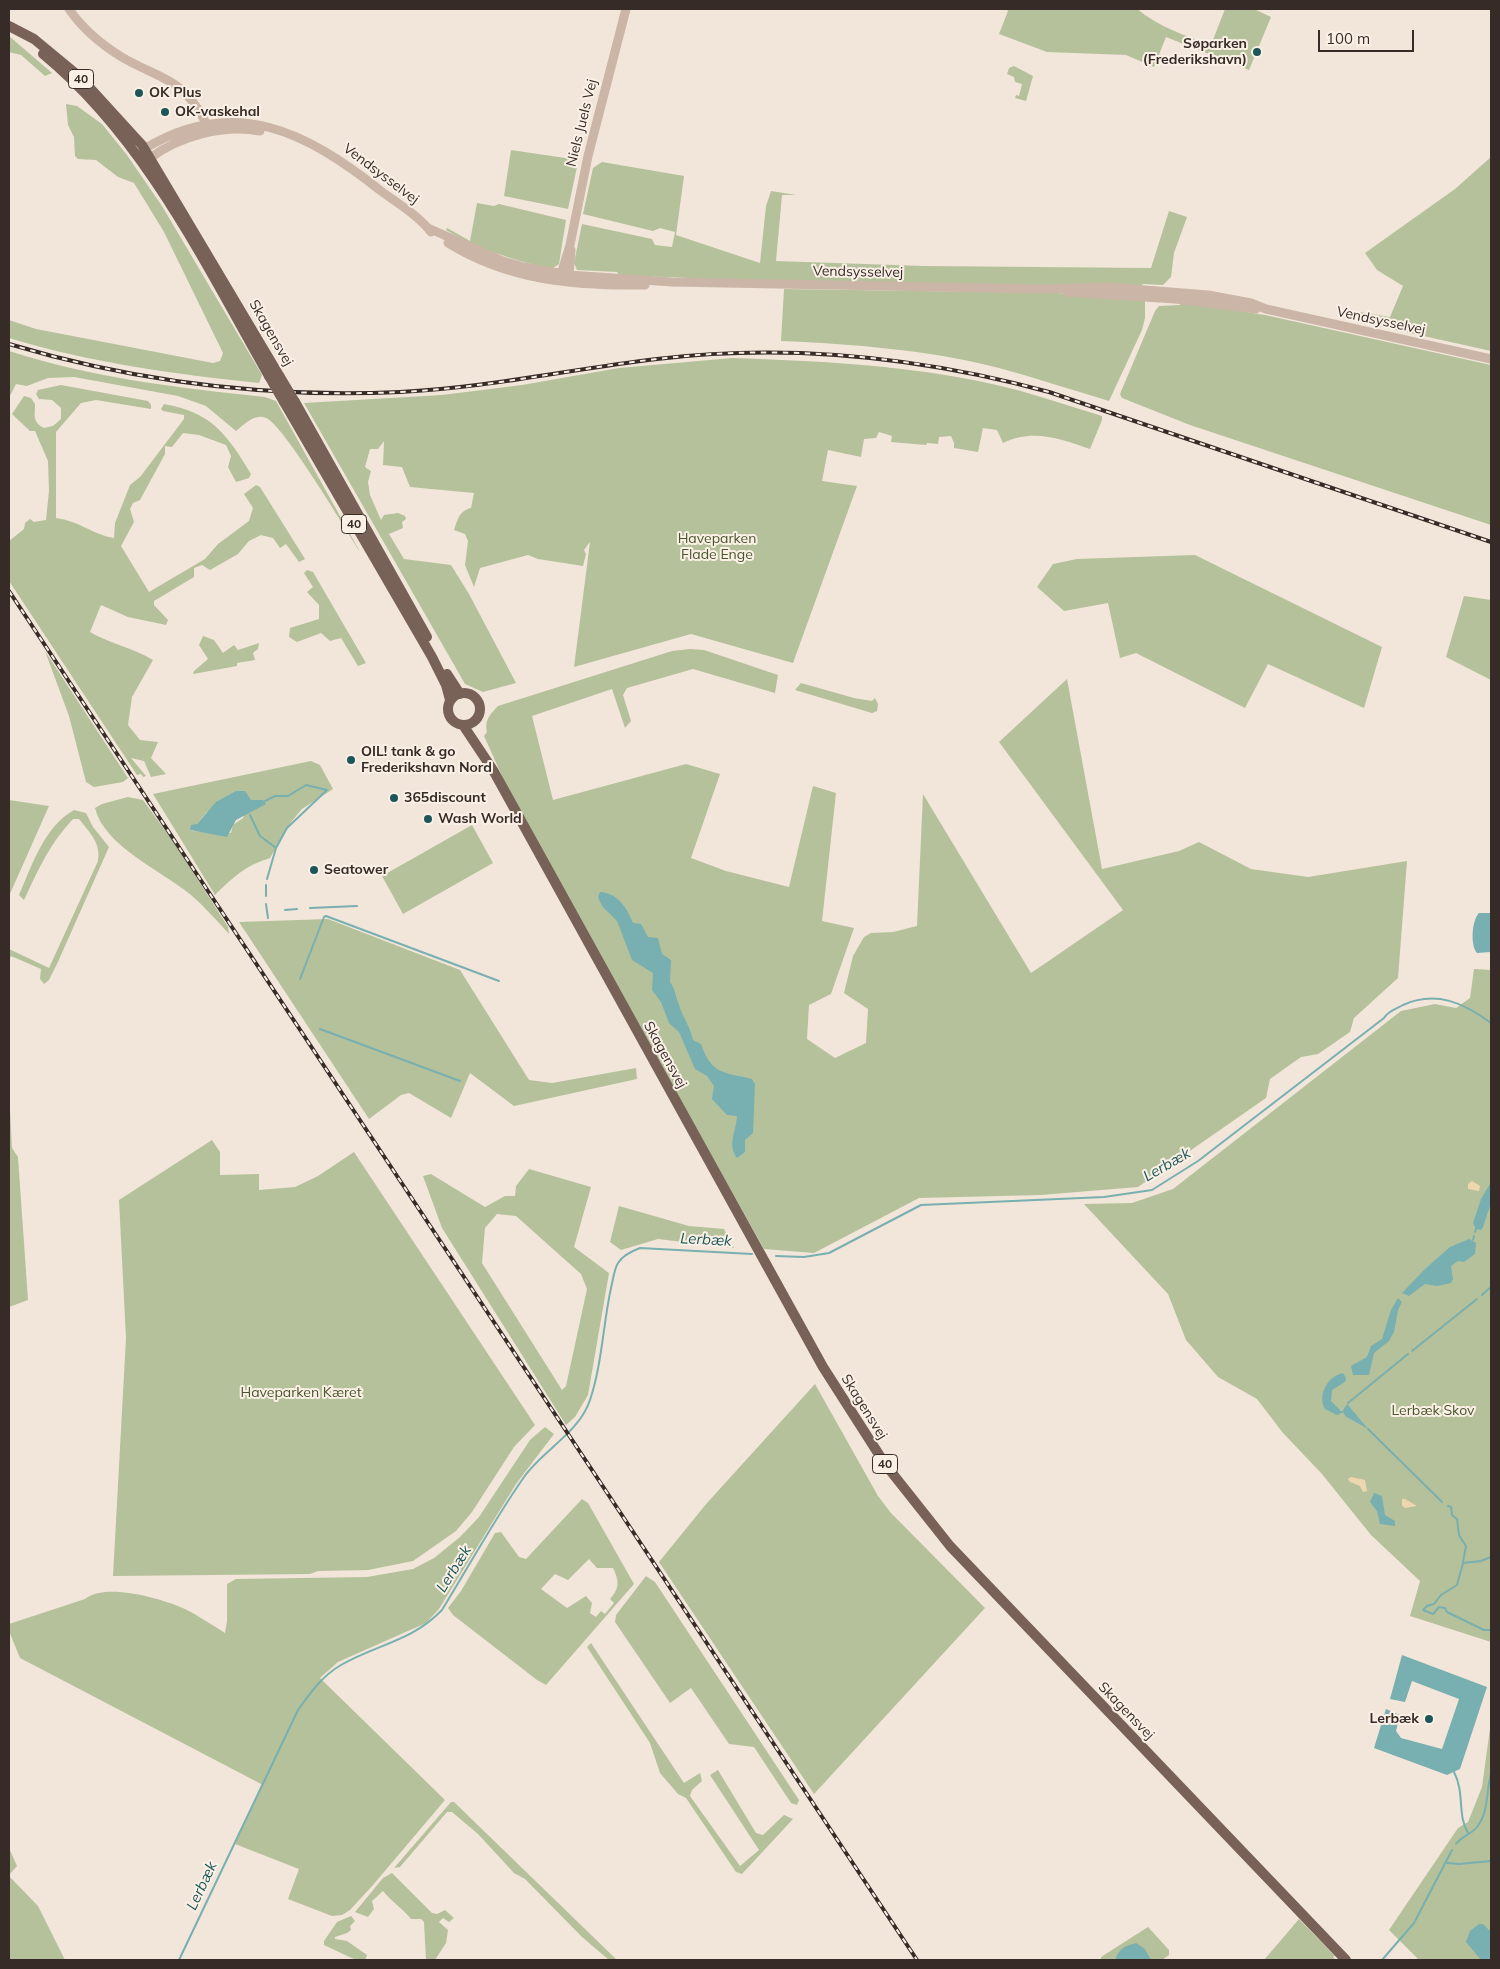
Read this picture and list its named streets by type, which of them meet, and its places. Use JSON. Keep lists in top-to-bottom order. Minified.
{"streets":{"main road":["40","Skagensvej"],"street":["Niels Juels Vej","Vendsysselvej"]},"crossings":[["40","Skagensvej"],["Niels Juels Vej","Vendsysselvej"],["Vendsysselvej","Skagensvej"]],"water":["Lerbæk"],"parks":["Haveparken Flade Enge","Haveparken Kæret","Lerbæk Skov"],"places":["Søparken (Frederikshavn)","OK Plus","OK-vaskehal","OIL! tank & go Frederikshavn Nord","365discount","Wash World","Seatower","Lerbæk"],"scale_bar":"100 m"}
